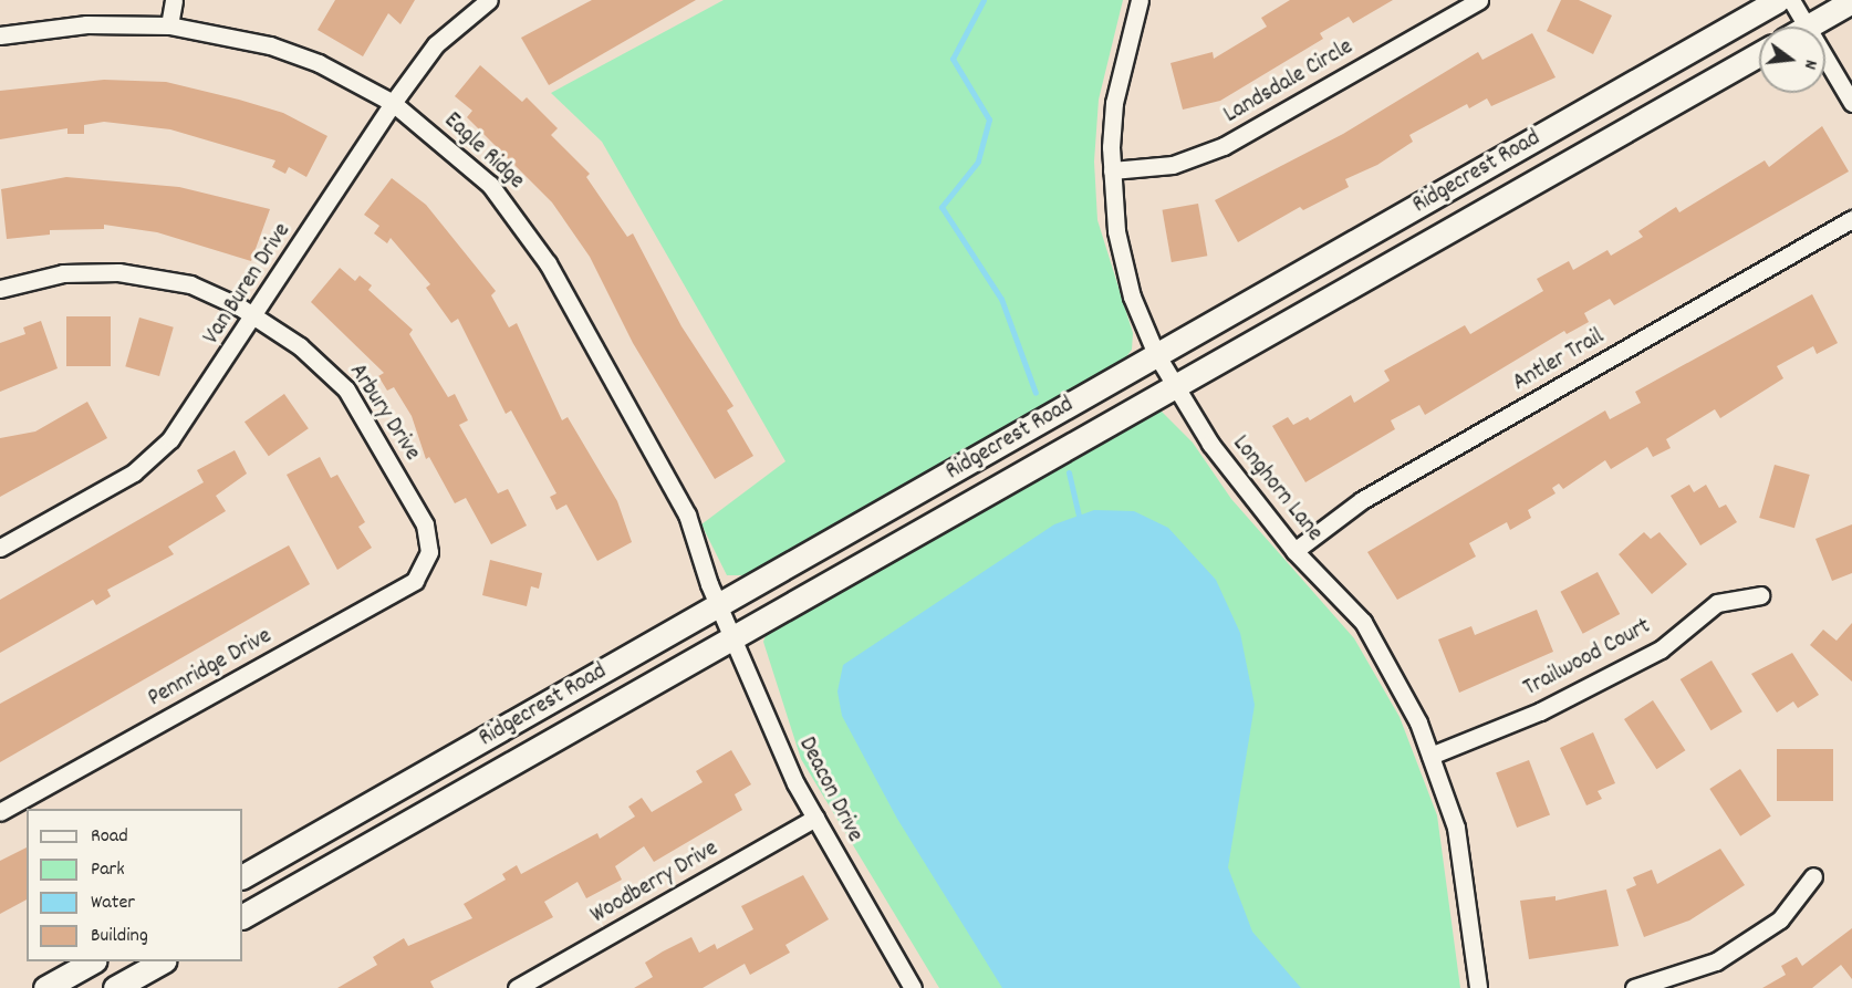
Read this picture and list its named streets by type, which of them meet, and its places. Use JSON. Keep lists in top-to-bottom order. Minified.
{"streets":{"main road":["Ridgecrest Road"],"street":["Landsdale Circle","Eagle Ridge","Van Buren Drive","Antler Trail","Arbury Drive","Longhorn Lane","Trailwood Court","Pennridge Drive","Deacon Drive","Woodberry Drive"]},"crossings":[["Landsdale Circle","Longhorn Lane"],["Eagle Ridge","Ridgecrest Road"],["Eagle Ridge","Van Buren Drive"],["Eagle Ridge","Deacon Drive"],["Ridgecrest Road","Longhorn Lane"],["Ridgecrest Road","Deacon Drive"],["Van Buren Drive","Arbury Drive"],["Antler Trail","Longhorn Lane"],["Arbury Drive","Pennridge Drive"],["Longhorn Lane","Trailwood Court"],["Deacon Drive","Woodberry Drive"]],"legend":["Road","Park","Water","Building"],"north":"right"}
